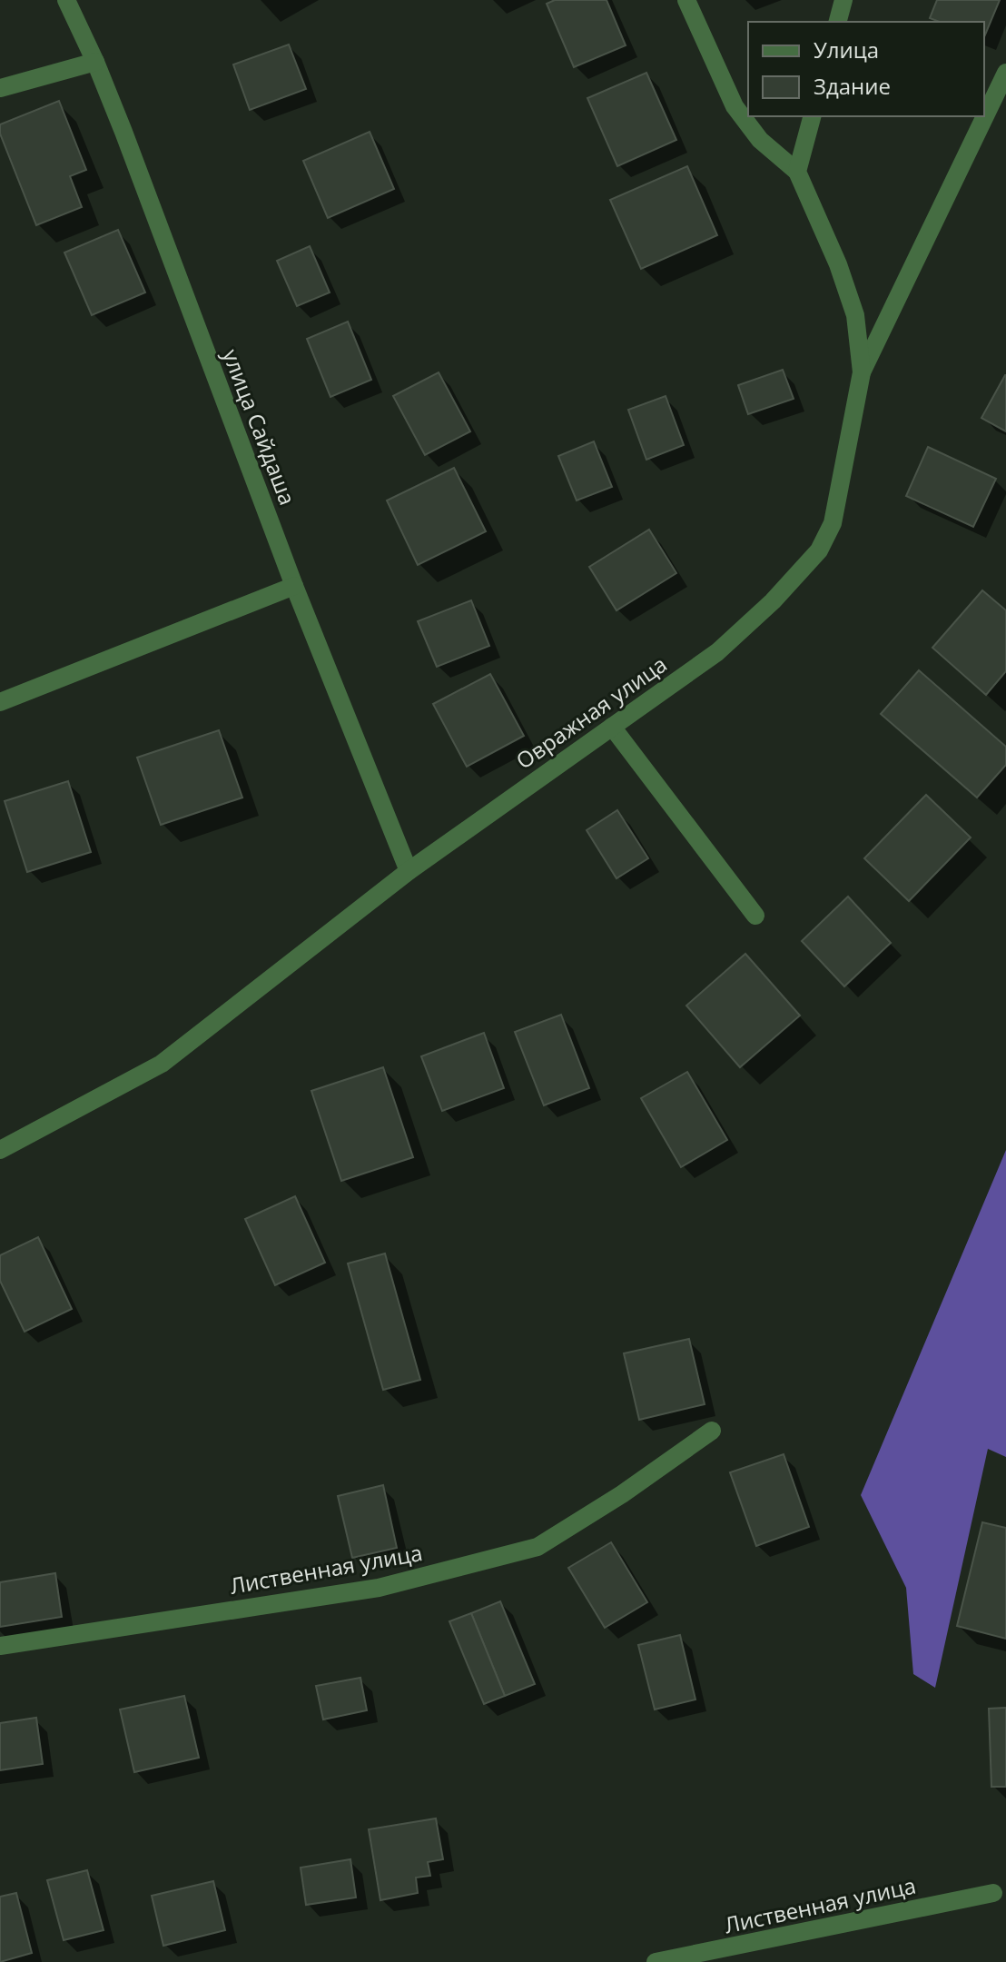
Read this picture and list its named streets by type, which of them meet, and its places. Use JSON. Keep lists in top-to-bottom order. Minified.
{"streets":{"street":["улица Сайдаша","Овражная улица","Лиственная улица"]},"crossings":[["улица Сайдаша","Овражная улица"]],"legend":["Улица","Здание"]}
